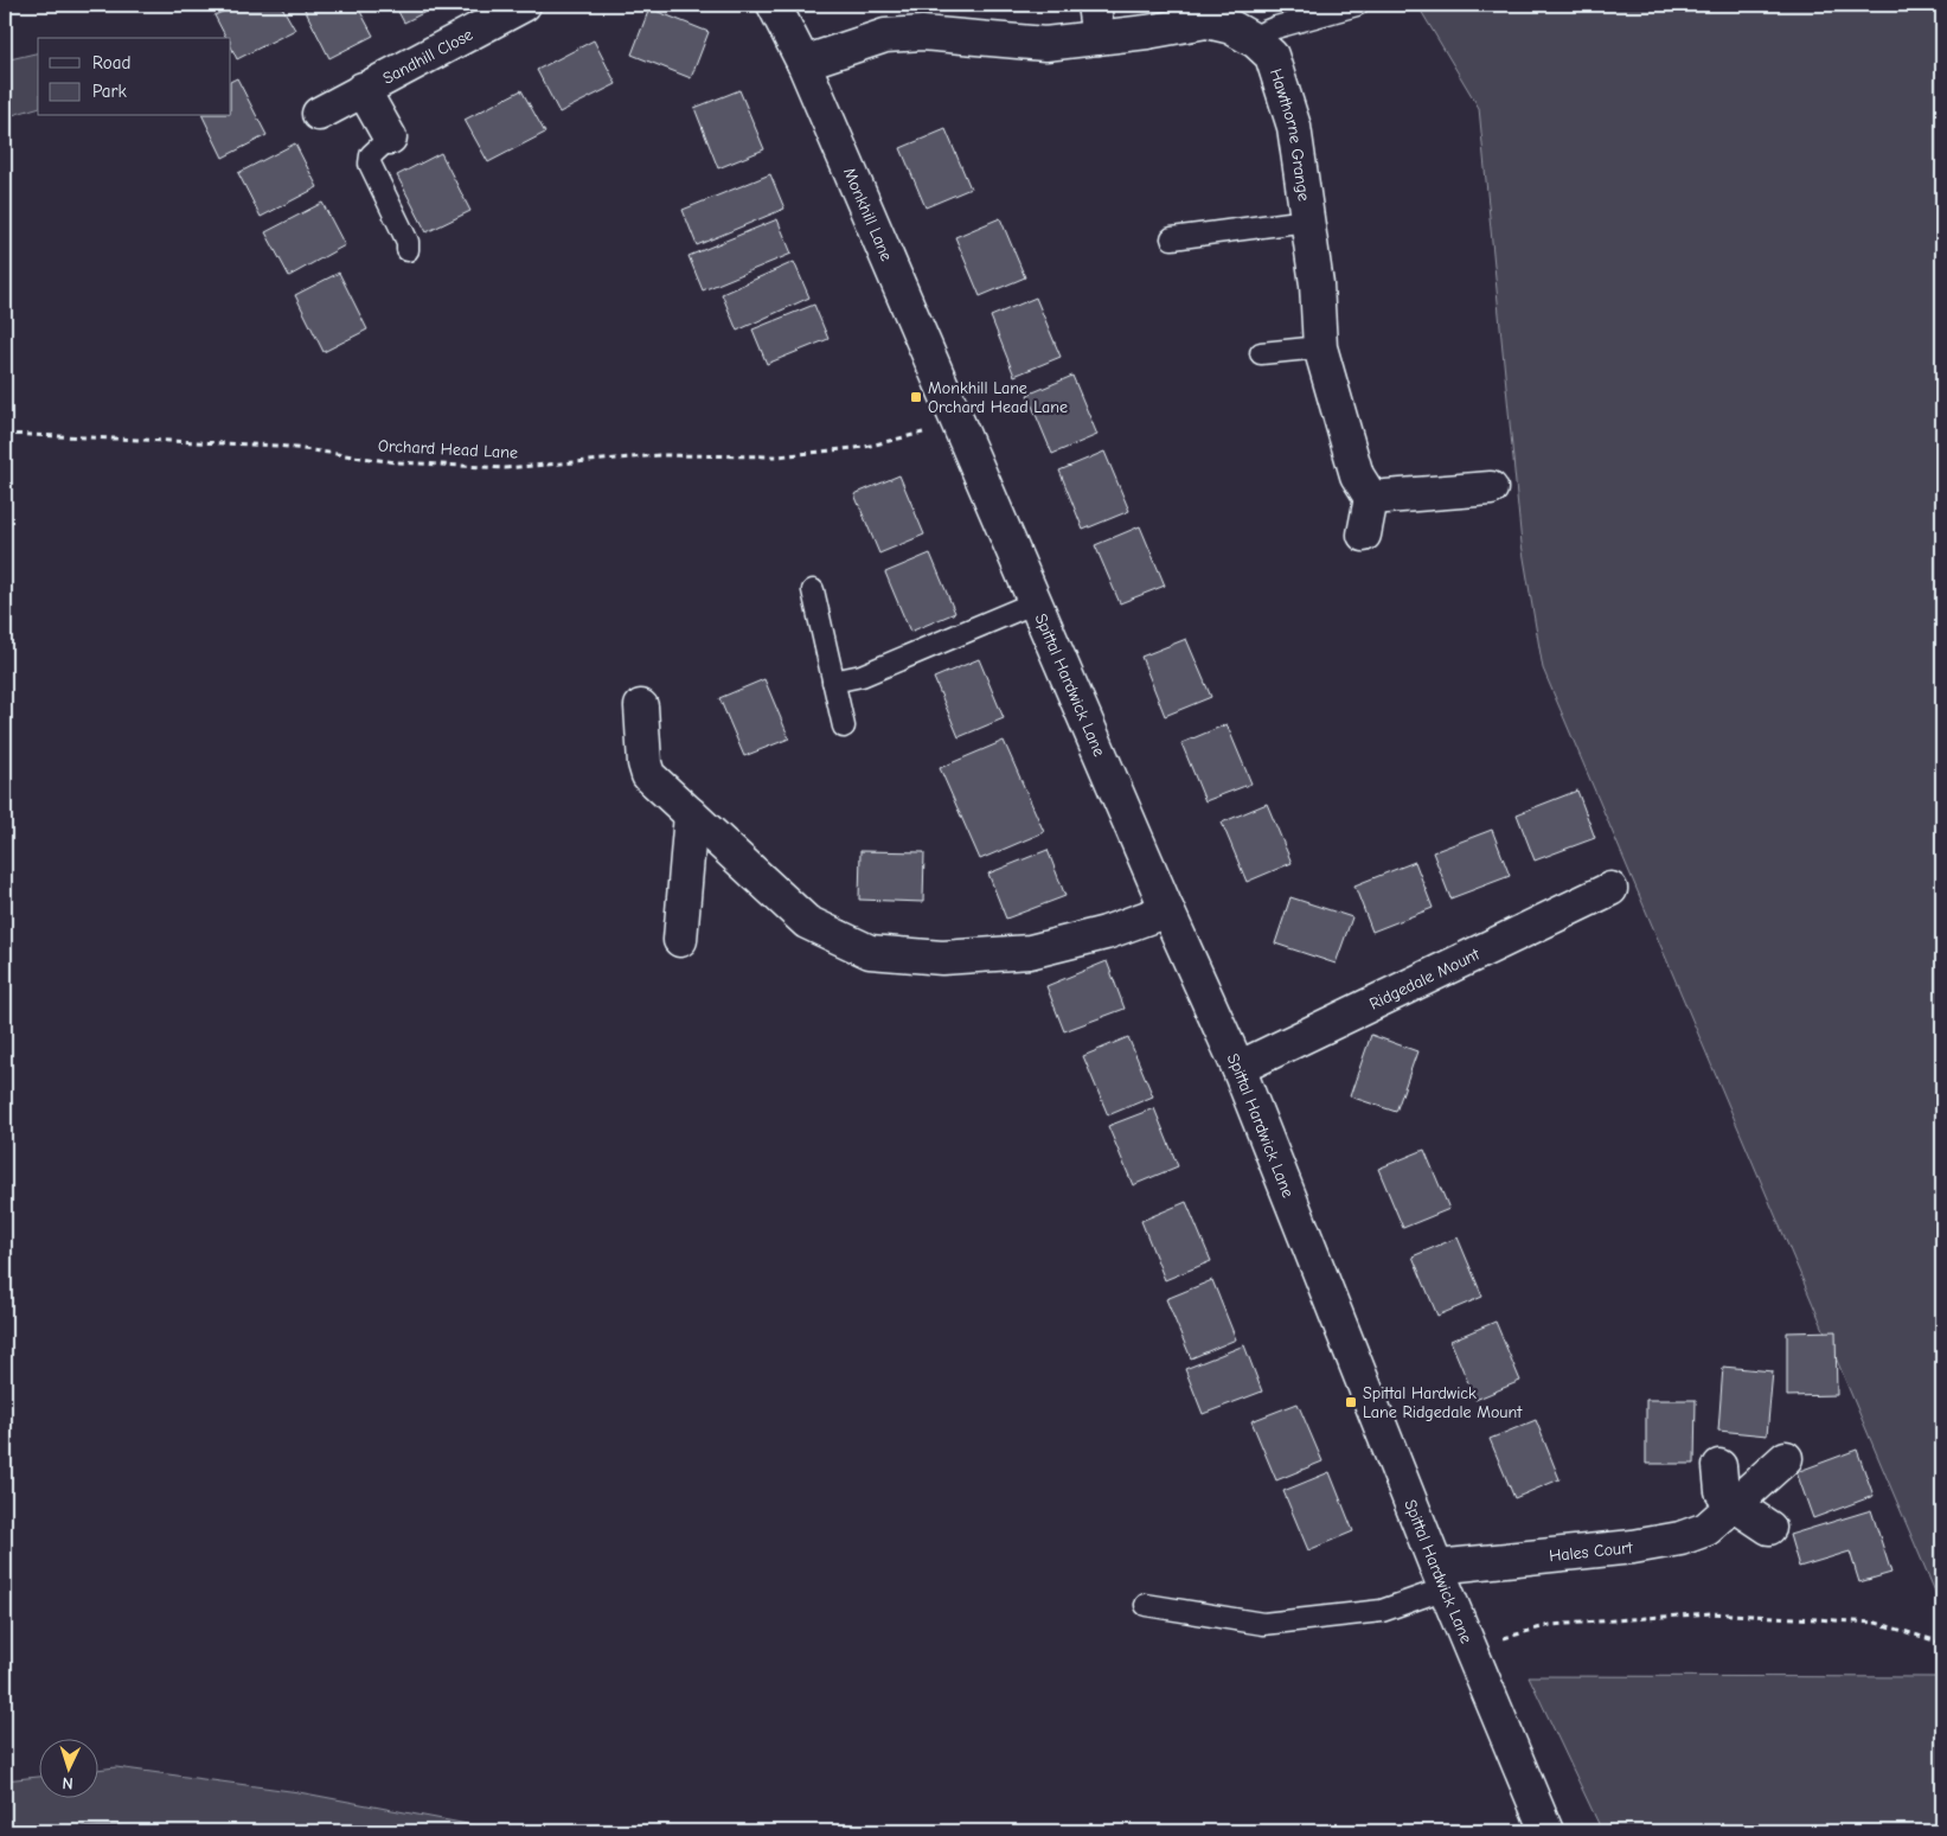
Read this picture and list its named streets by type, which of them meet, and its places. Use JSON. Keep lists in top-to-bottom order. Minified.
{"streets":{"street":["Sandhill Close","Hawthorne Grange","Monkhill Lane","Spittal Hardwick Lane","Ridgedale Mount","Hales Court"],"path":["Orchard Head Lane"]},"crossings":[["Hawthorne Grange","Monkhill Lane"],["Monkhill Lane","Orchard Head Lane"],["Monkhill Lane","Spittal Hardwick Lane"],["Orchard Head Lane","Spittal Hardwick Lane"],["Spittal Hardwick Lane","Ridgedale Mount"],["Spittal Hardwick Lane","Hales Court"]],"places":{"transit":["Monkhill Lane Orchard Head Lane","Spittal Hardwick Lane Ridgedale Mount"]},"legend":["Road","Park"],"north":"bottom"}
